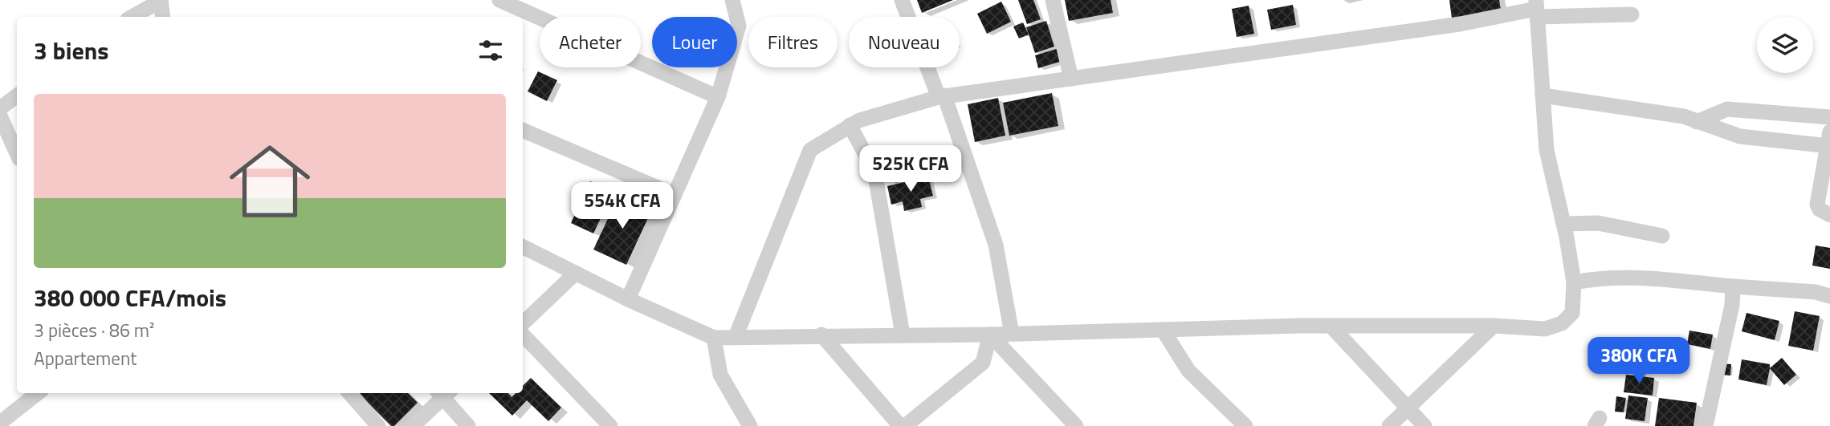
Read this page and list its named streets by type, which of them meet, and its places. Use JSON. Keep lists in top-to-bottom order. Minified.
{"page":{"chip":["Acheter","Louer","Filtres","Nouveau"],"heading":"3 biens","list":[{"name":"380 000 CFA/mois","note":"3 pièces · 86 m² · Appartement"}],"price":["525K CFA","554K CFA","380K CFA"]}}
